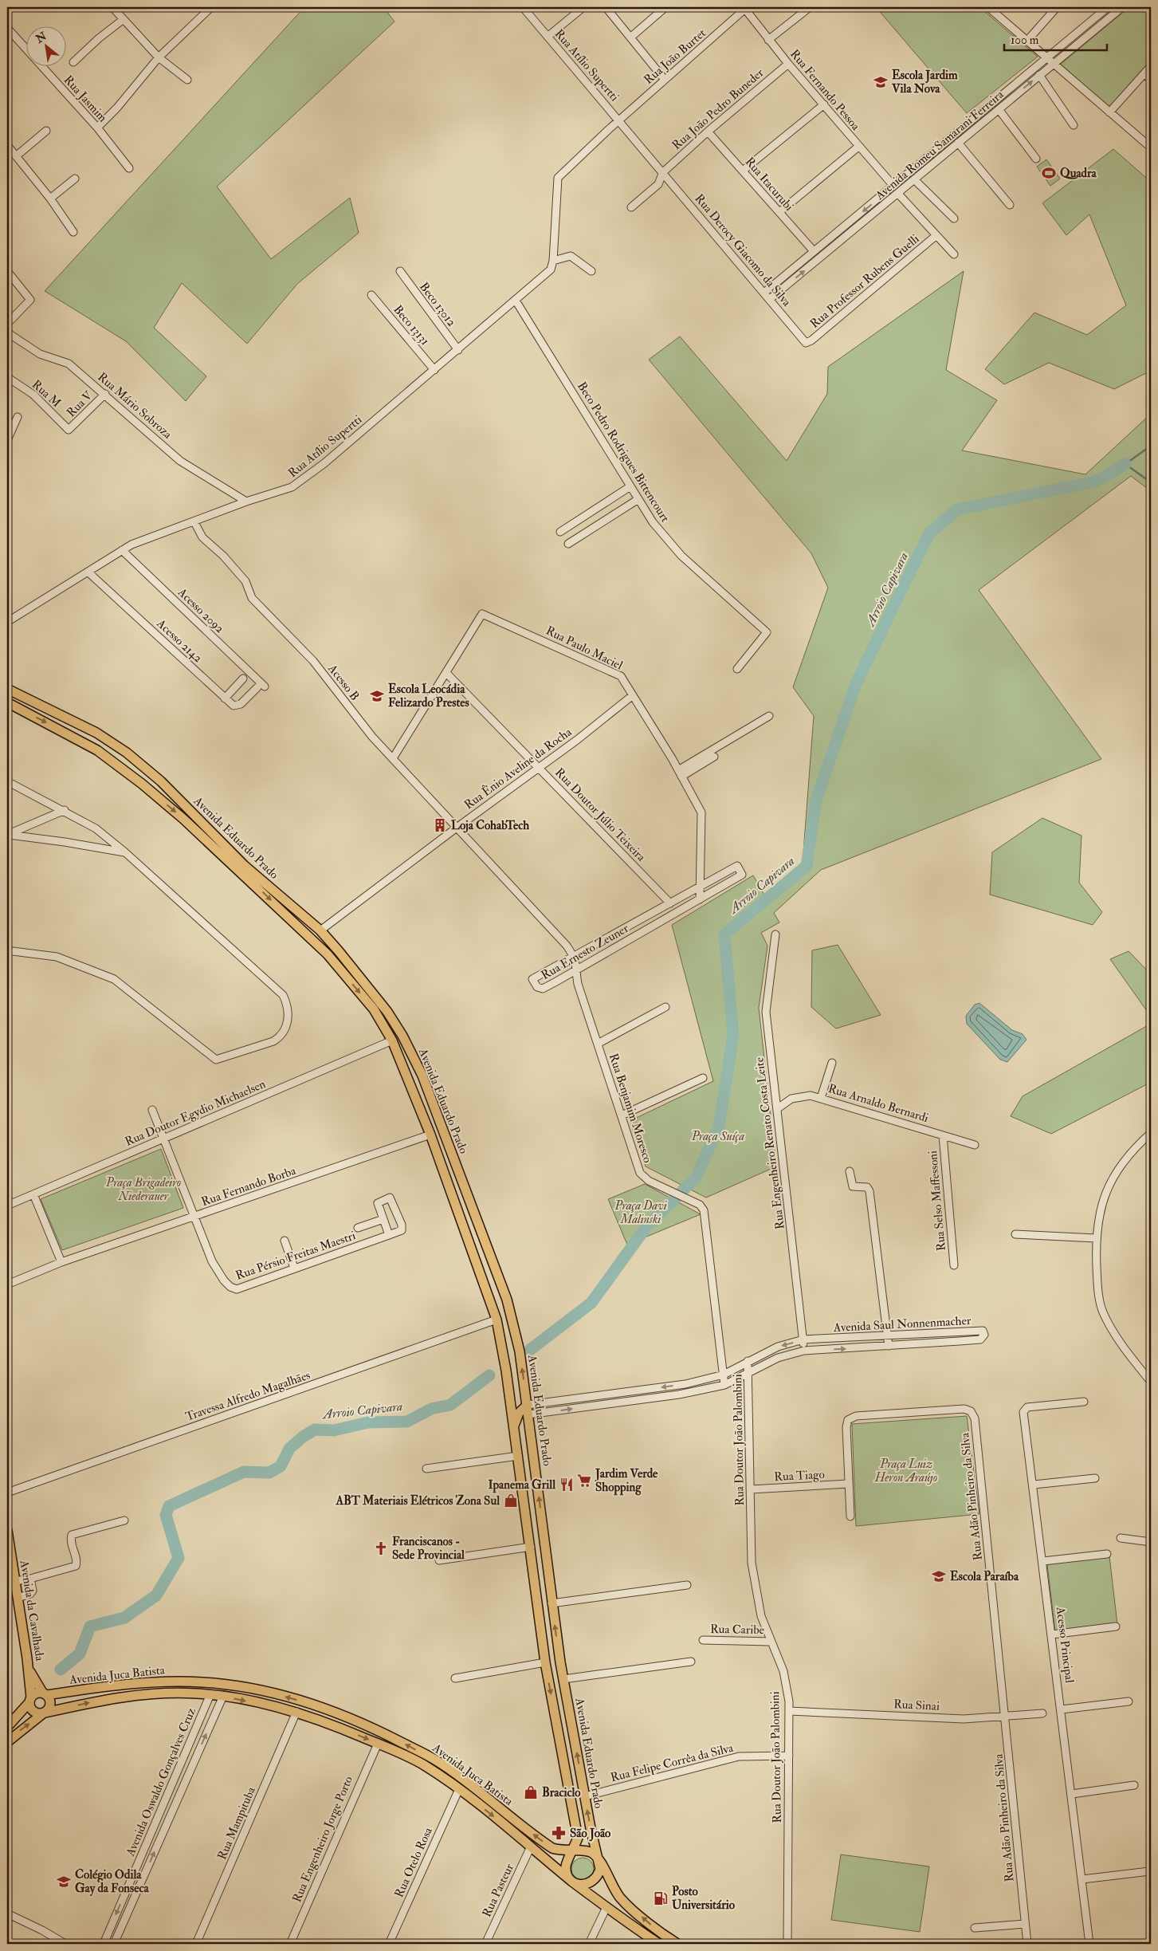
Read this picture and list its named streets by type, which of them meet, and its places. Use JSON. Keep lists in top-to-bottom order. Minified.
{"streets":{"main road":["Avenida Eduardo Prado","Avenida da Cavalhada","Avenida Juca Batista"],"street":["Rua João Burtet","Rua Atílio Supertti","Rua Fernando Pessoa","Rua Jasmim","Rua João Pedro Buneder","Avenida Romeu Samarani Ferreira","Rua Itacurubi","Rua Derocy Giacomo da Silva","Rua Professor Rubens Guelli","Beco 13012","Beco 13131","Rua M","Rua V","Rua Mário Sobroza","Beco Pedro Rodrigues Bittencourt","Acesso 2092","Acesso 2142","Rua Paulo Maciel","Acesso B","Rua Ênio Aveline da Rocha","Rua Doutor Júlio Teixeira","Rua Ernesto Zeuner","Rua Arnaldo Bernardi","Rua Benjamim Moresco","Rua Doutor Egydio Michaelsen","Rua Engenheiro Renato Costa Leite","Rua Fernando Borba","Rua Selso Maffessoni","Rua Pérsio Freitas Maestri","Avenida Saul Nonnenmacher","Travessa Alfredo Magalhães","Rua Doutor João Palombini","Rua Tiago","Rua Adão Pinheiro da Silva","Rua Caribe","Acesso Principal","Rua Sinai","Rua Felipe Corrêa da Silva","Avenida Oswaldo Gonçalves Cruz","Rua Mampituba","Rua Engenheiro Jorge Porto","Rua Otelo Rosa","Rua Pasteur"]},"crossings":[["Rua João Burtet","Rua Atílio Supertti"],["Rua João Burtet","Rua Fernando Pessoa"],["Rua Atílio Supertti","Rua João Pedro Buneder"],["Rua Atílio Supertti","Rua Derocy Giacomo da Silva"],["Rua Atílio Supertti","Beco 13012"],["Rua Atílio Supertti","Beco 13131"],["Rua Atílio Supertti","Rua Mário Sobroza"],["Rua Atílio Supertti","Beco Pedro Rodrigues Bittencourt"],["Rua Atílio Supertti","Acesso 2092"],["Rua Atílio Supertti","Acesso 2142"],["Rua Atílio Supertti","Acesso B"],["Rua Fernando Pessoa","Rua João Pedro Buneder"],["Rua Fernando Pessoa","Avenida Romeu Samarani Ferreira"],["Rua João Pedro Buneder","Rua Itacurubi"],["Rua João Pedro Buneder","Rua Derocy Giacomo da Silva"],["Avenida Romeu Samarani Ferreira","Rua Itacurubi"],["Avenida Romeu Samarani Ferreira","Rua Derocy Giacomo da Silva"],["Rua Derocy Giacomo da Silva","Rua Professor Rubens Guelli"],["Rua M","Rua V"],["Rua V","Rua Mário Sobroza"],["Acesso 2092","Acesso 2142"],["Rua Paulo Maciel","Rua Ênio Aveline da Rocha"],["Rua Paulo Maciel","Rua Doutor Júlio Teixeira"],["Rua Paulo Maciel","Rua Ernesto Zeuner"],["Acesso B","Rua Ênio Aveline da Rocha"],["Acesso B","Rua Ernesto Zeuner"],["Acesso B","Rua Benjamim Moresco"],["Rua Ênio Aveline da Rocha","Rua Doutor Júlio Teixeira"],["Rua Ênio Aveline da Rocha","Avenida Eduardo Prado"],["Rua Doutor Júlio Teixeira","Rua Ernesto Zeuner"],["Avenida Eduardo Prado","Rua Doutor Egydio Michaelsen"],["Avenida Eduardo Prado","Rua Fernando Borba"],["Avenida Eduardo Prado","Avenida Saul Nonnenmacher"],["Avenida Eduardo Prado","Travessa Alfredo Magalhães"],["Avenida Eduardo Prado","Avenida Juca Batista"],["Avenida Eduardo Prado","Rua Felipe Corrêa da Silva"],["Rua Ernesto Zeuner","Rua Benjamim Moresco"],["Rua Arnaldo Bernardi","Rua Engenheiro Renato Costa Leite"],["Rua Arnaldo Bernardi","Rua Selso Maffessoni"],["Rua Benjamim Moresco","Avenida Saul Nonnenmacher"],["Rua Doutor Egydio Michaelsen","Rua Pérsio Freitas Maestri"],["Rua Engenheiro Renato Costa Leite","Avenida Saul Nonnenmacher"],["Rua Fernando Borba","Rua Pérsio Freitas Maestri"],["Avenida Saul Nonnenmacher","Rua Doutor João Palombini"],["Rua Doutor João Palombini","Rua Tiago"],["Rua Doutor João Palombini","Rua Caribe"],["Rua Doutor João Palombini","Rua Sinai"],["Rua Doutor João Palombini","Rua Felipe Corrêa da Silva"],["Rua Tiago","Rua Adão Pinheiro da Silva"],["Rua Adão Pinheiro da Silva","Rua Sinai"],["Avenida da Cavalhada","Avenida Juca Batista"],["Avenida Juca Batista","Avenida Oswaldo Gonçalves Cruz"],["Avenida Juca Batista","Rua Mampituba"],["Avenida Juca Batista","Rua Engenheiro Jorge Porto"],["Avenida Juca Batista","Rua Otelo Rosa"],["Avenida Juca Batista","Rua Pasteur"]],"water":["Arroio Capivara"],"parks":["Praça Suíça","Praça Brigadeiro Niederauer","Praça Davi Malinski","Praça Luiz Heron Araújo"],"places":{"school or university":["Escola Jardim Vila Nova","Escola Leocádia Felizardo Prestes","Escola Paraíba","Colégio Odila Gay da Fonseca"],"sports":["Quadra"],"building":["Loja CohabTech"],"supermarket":["Jardim Verde Shopping"],"restaurant":["Ipanema Grill"],"shop":["ABT Materiais Elétricos Zona Sul","Braciclo"],"church":["Franciscanos - Sede Provincial"],"pharmacy":["São João"],"fuel station":["Posto Universitário"]},"scale_bar":"100 m","north":"top left"}
